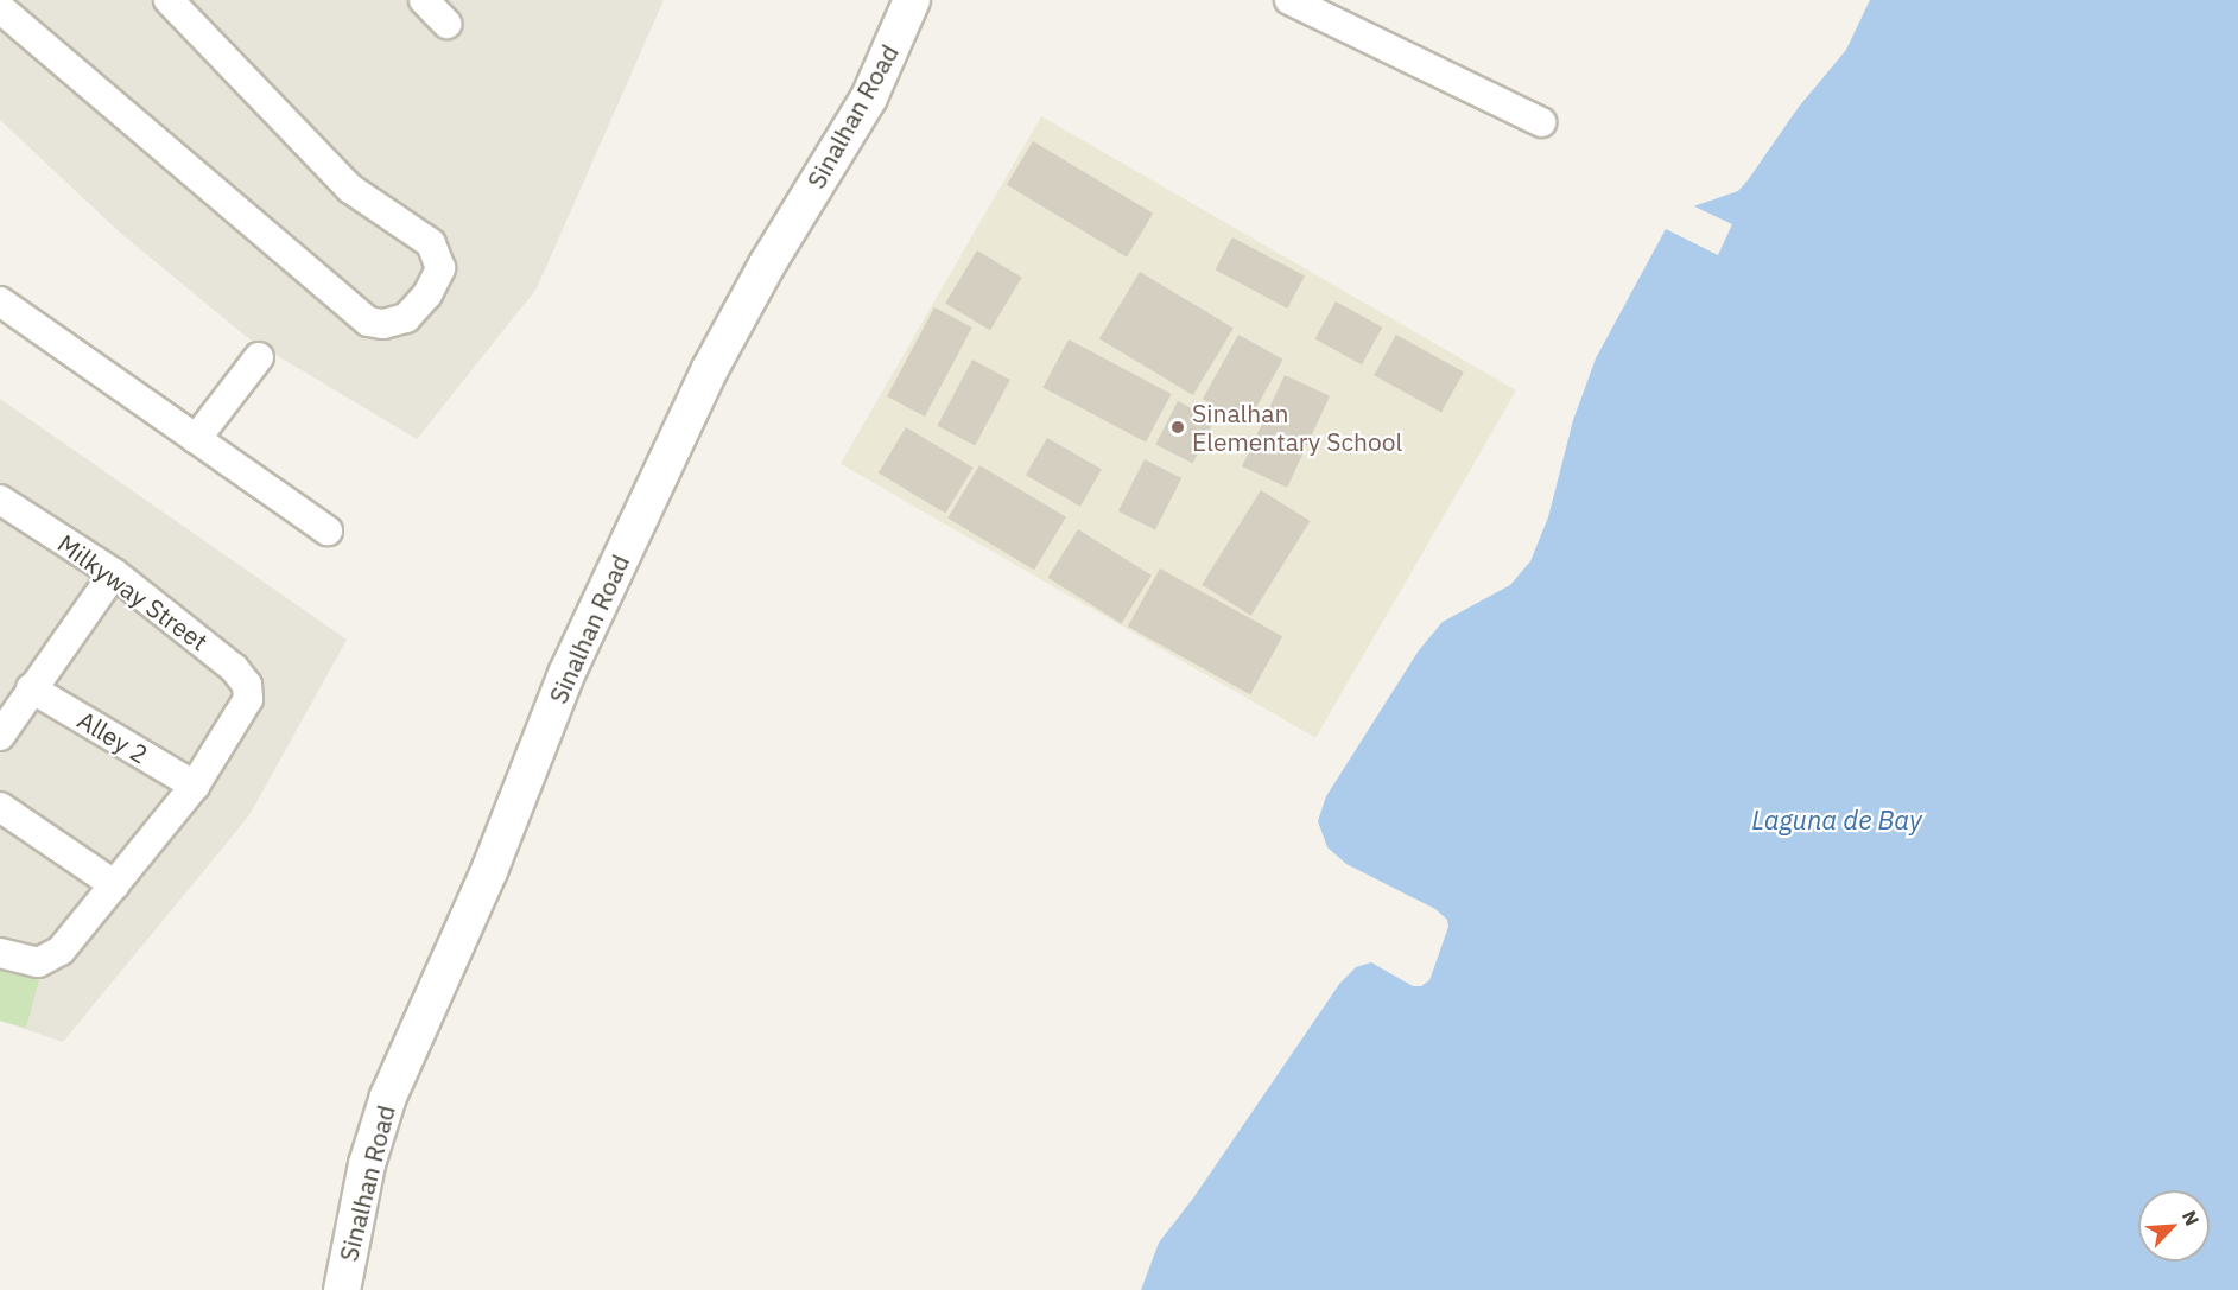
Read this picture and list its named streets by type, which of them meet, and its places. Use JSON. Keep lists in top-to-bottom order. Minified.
{"streets":{"street":["Sinalhan Road","Milkyway Street","Alley 2"]},"crossings":[["Milkyway Street","Alley 2"]],"water":["Laguna de Bay"],"places":["Sinalhan Elementary School"],"north":"top right"}
